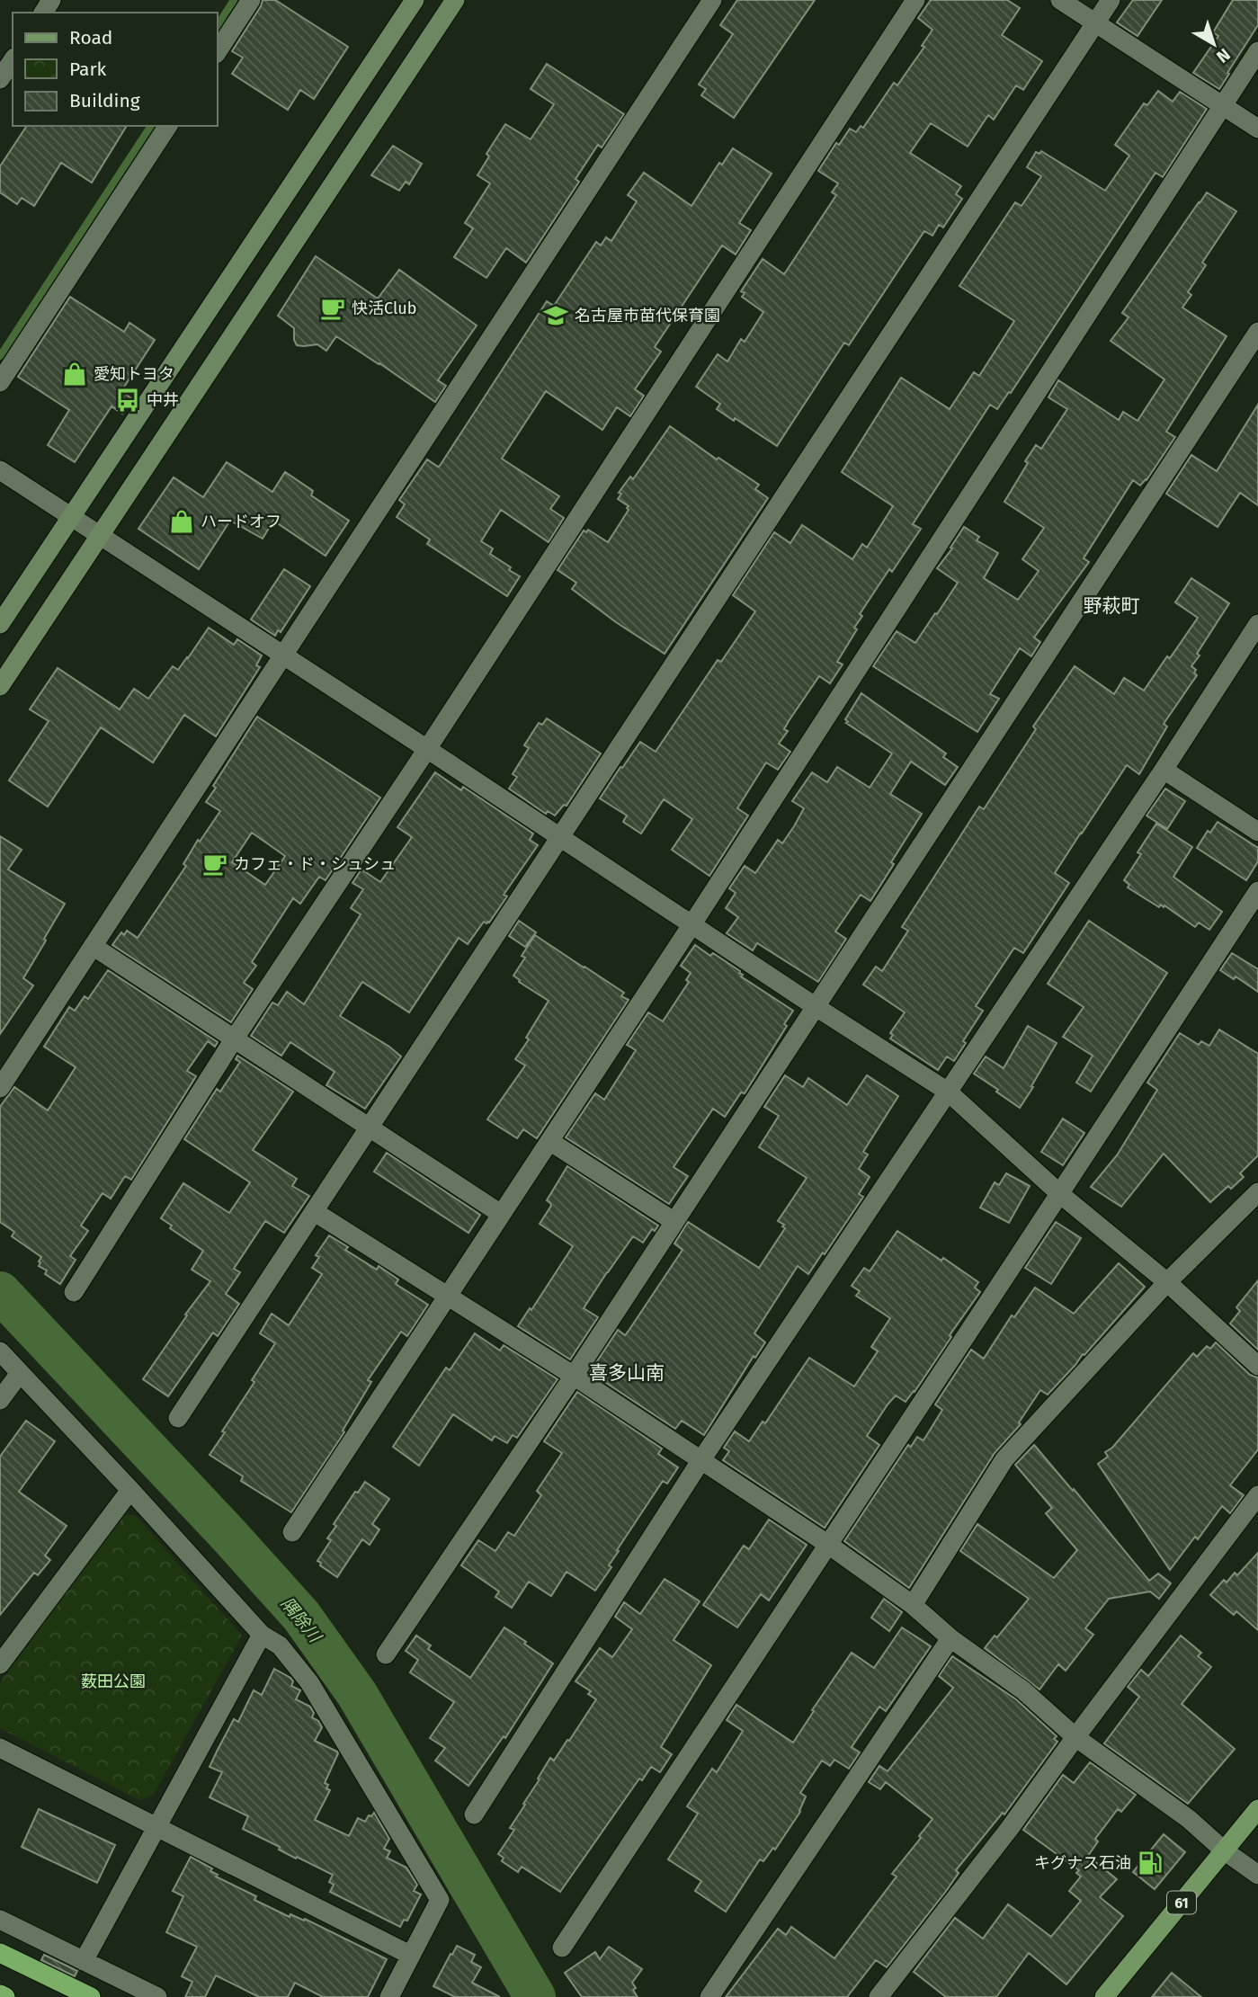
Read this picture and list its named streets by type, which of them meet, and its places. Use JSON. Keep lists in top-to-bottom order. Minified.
{"streets":{"main road":["61"]},"districts":["野萩町","喜多山南"],"water":["隅除川"],"parks":["薮田公園"],"places":{"cafe":["快活Club","カフェ・ド・シュシュ"],"school or university":["名古屋市苗代保育園"],"shop":["愛知トヨタ","ハードオフ"],"bus stop":["中井"],"fuel station":["キグナス石油"]},"legend":["Road","Park","Building"],"north":"bottom right"}
